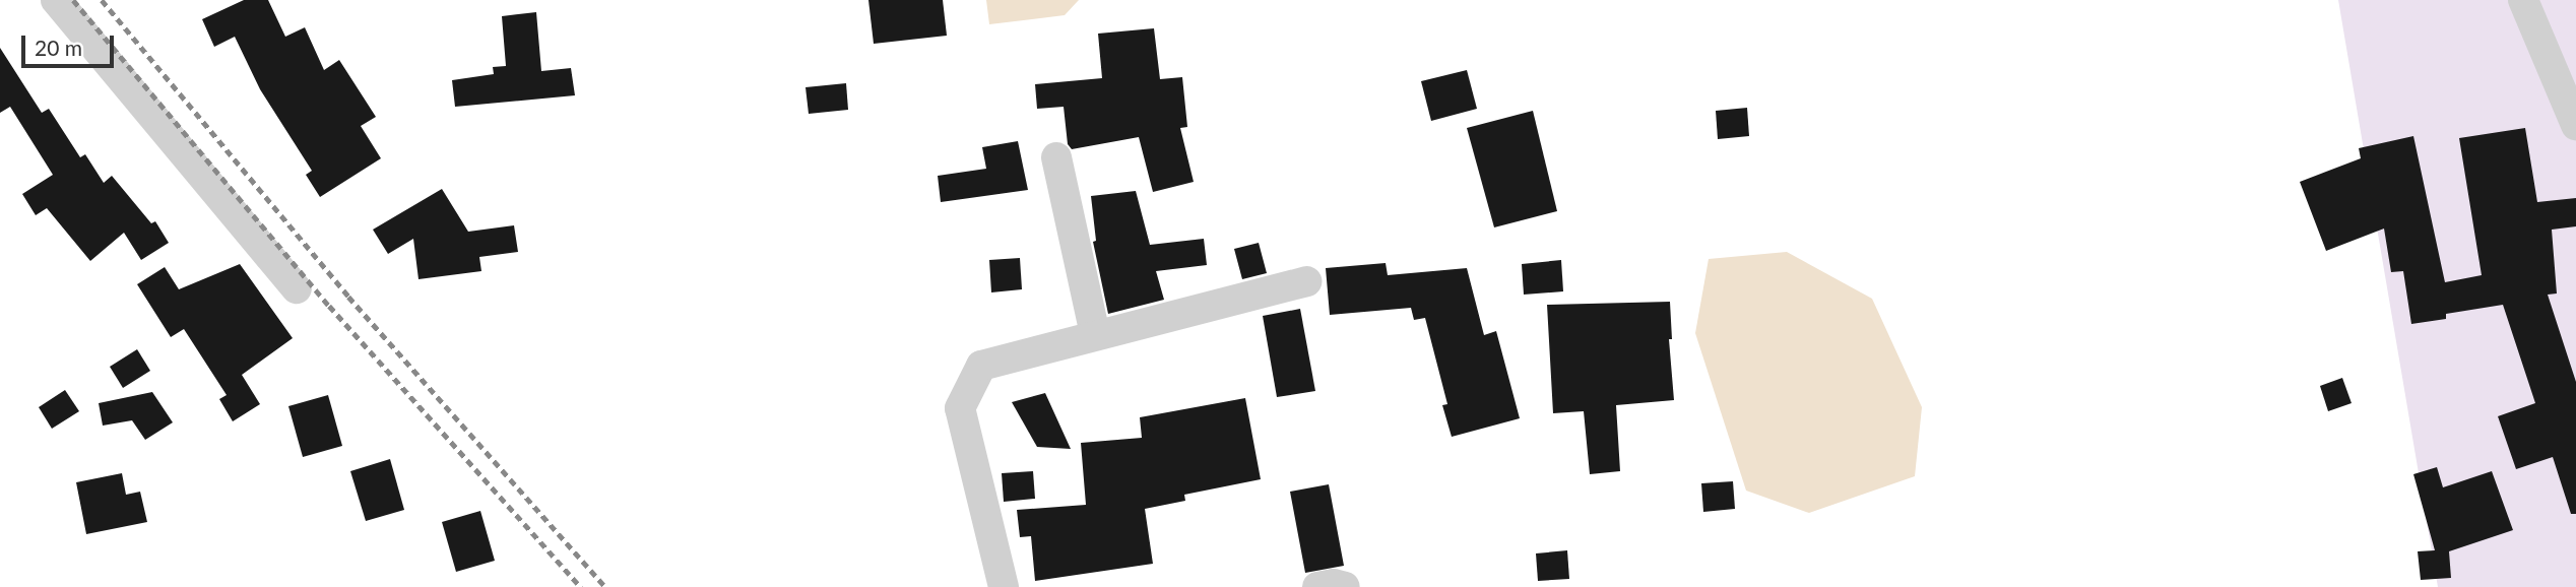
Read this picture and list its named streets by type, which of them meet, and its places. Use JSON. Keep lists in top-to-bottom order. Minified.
{"scale_bar":"20 m"}
